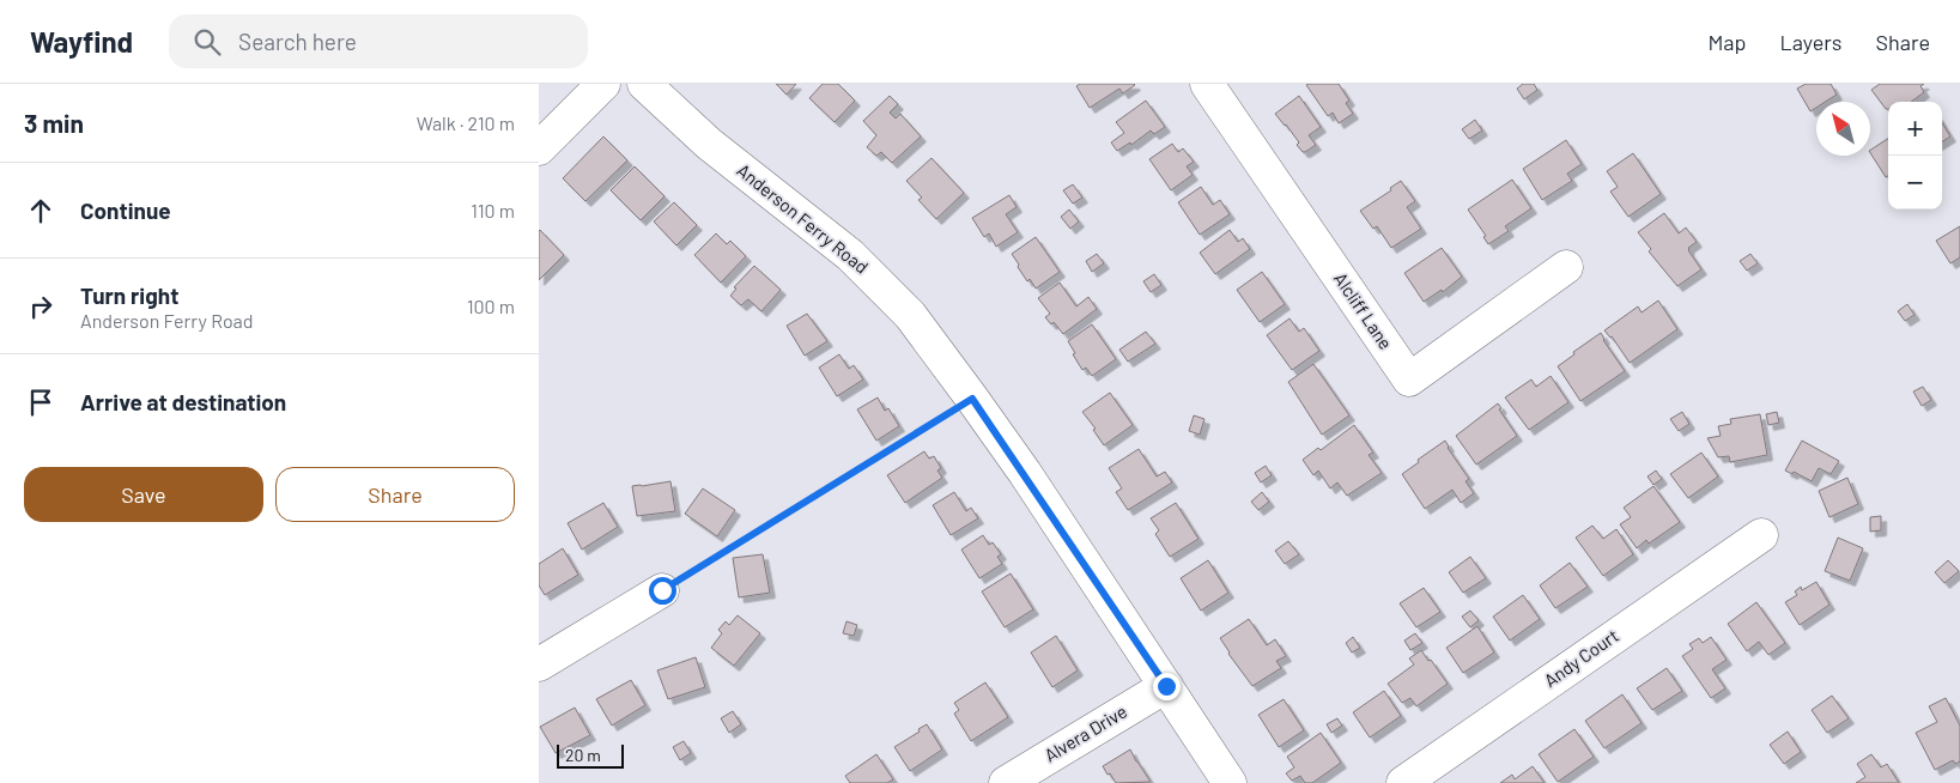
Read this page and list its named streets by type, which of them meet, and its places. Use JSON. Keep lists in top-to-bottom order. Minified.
{"streets":{"street":["Anderson Ferry Road","Alcliff Lane","Andy Court","Alvera Drive"]},"crossings":[["Anderson Ferry Road","Alvera Drive"]],"scale_bar":"20 m","north":"top left","page":{"header":"Wayfind","search":"Search here","nav":["Map","Layers","Share"],"heading":["3 min","Walk · 210 m"],"map_buttons":["+","−"],"list":[["Continue","110 m"],["Turn right","Anderson Ferry Road","100 m"],"Arrive at destination"],"buttons":["Save","Share"],"scale":"20 m"}}
